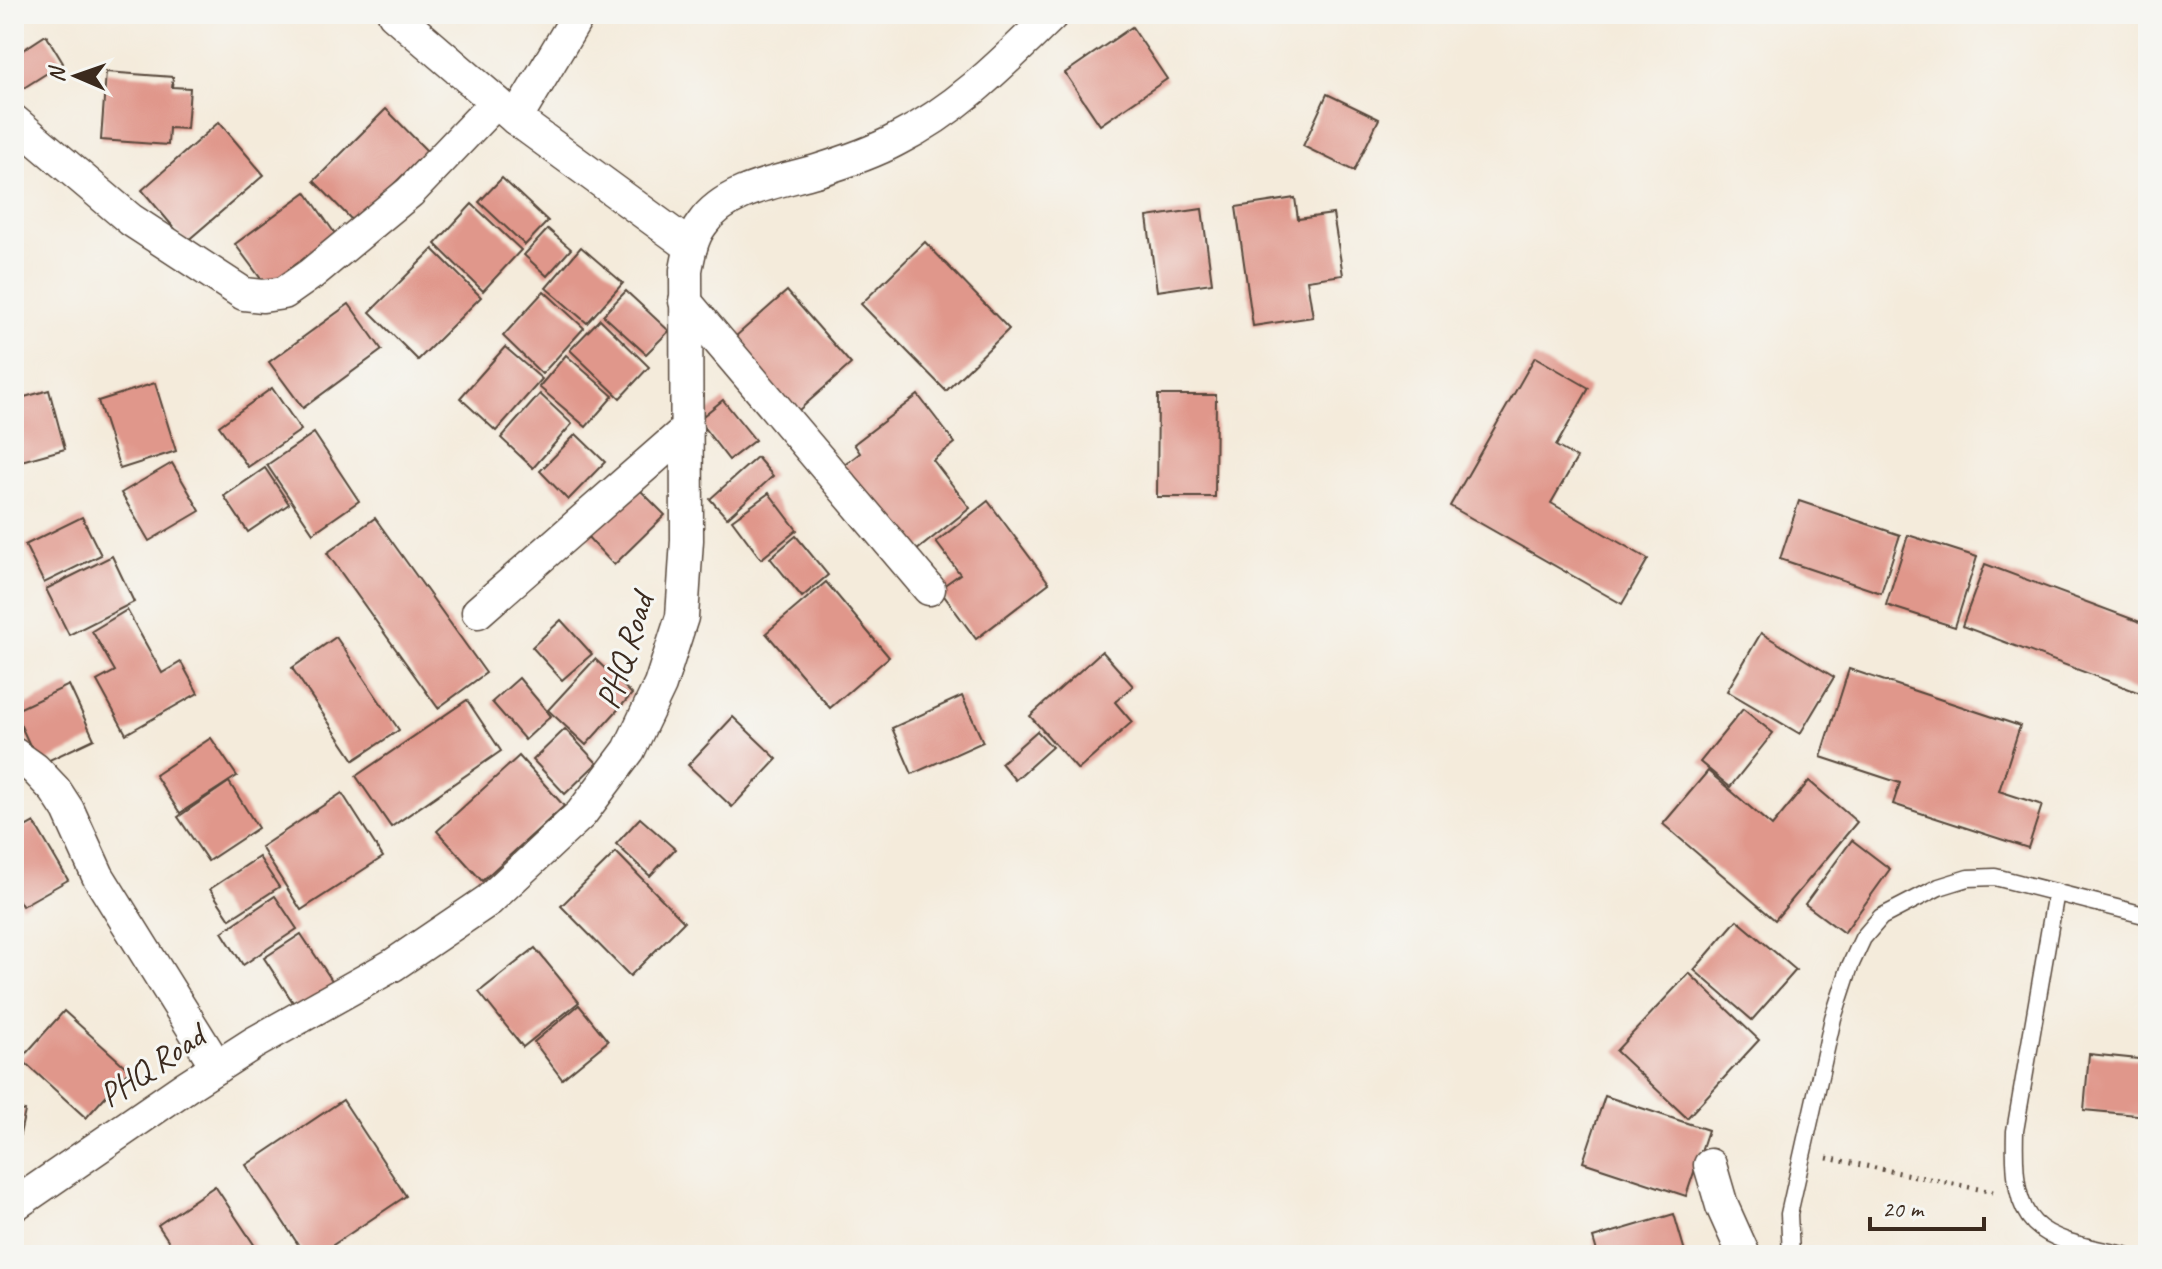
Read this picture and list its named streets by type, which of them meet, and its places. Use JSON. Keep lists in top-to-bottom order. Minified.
{"streets":{"street":["PHQ Road"]},"scale_bar":"20 m","north":"left"}
